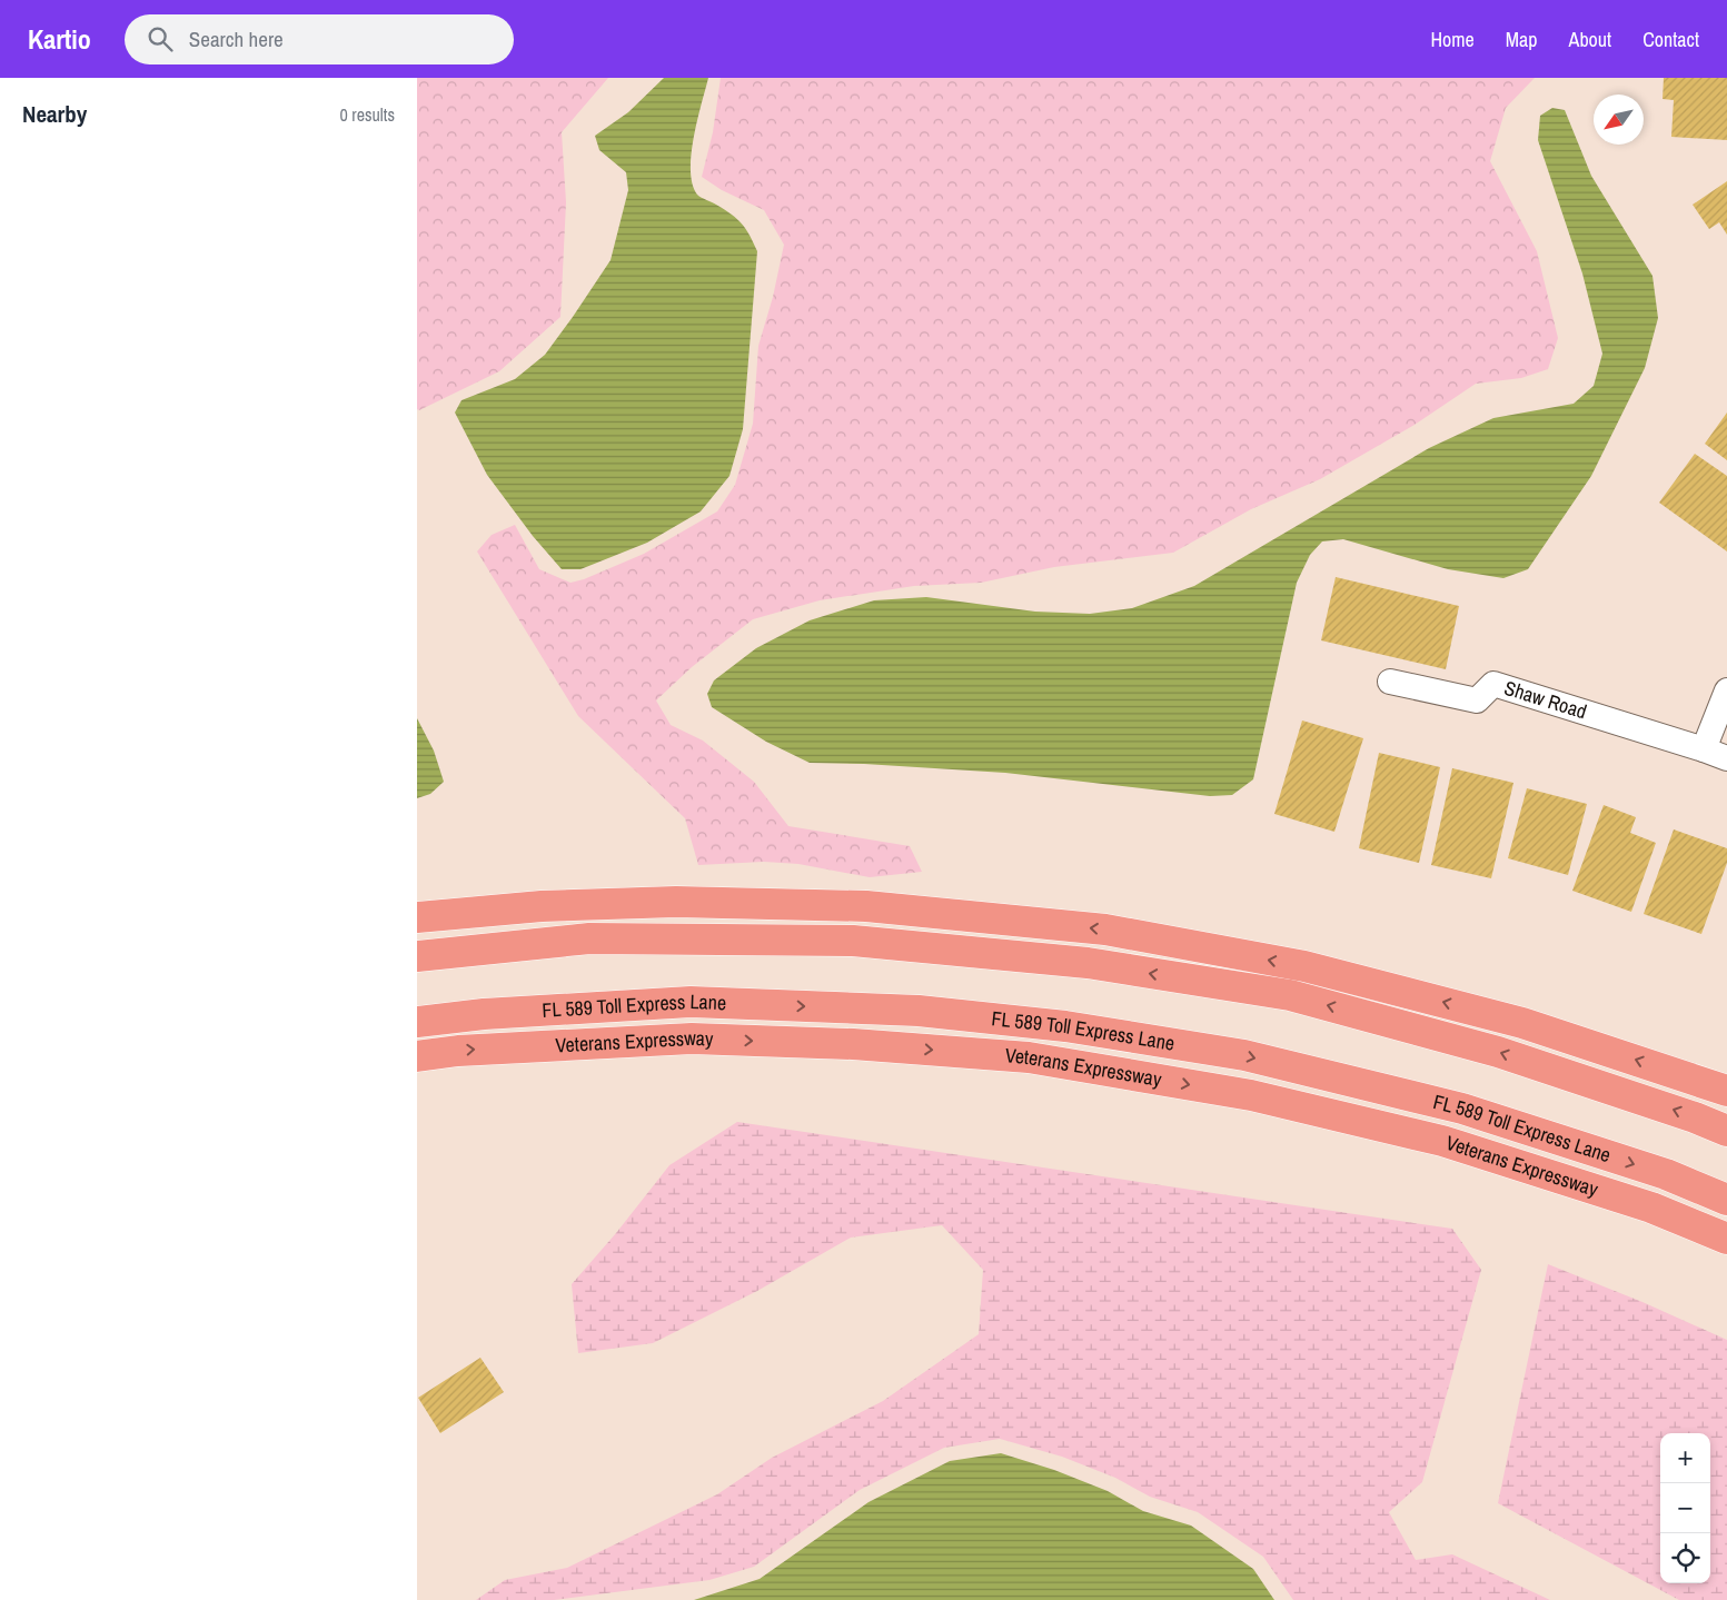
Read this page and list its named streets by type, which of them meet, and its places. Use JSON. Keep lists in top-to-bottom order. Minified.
{"streets":{"highway":["FL 589 Toll Express Lane","Veterans Expressway"],"street":["Shaw Road"]},"north":"bottom left","page":{"header":"Kartio","search":"Search here","nav":["Home","Map","About","Contact"],"heading":["Nearby","0 results"],"map_buttons":["+","−"]}}
